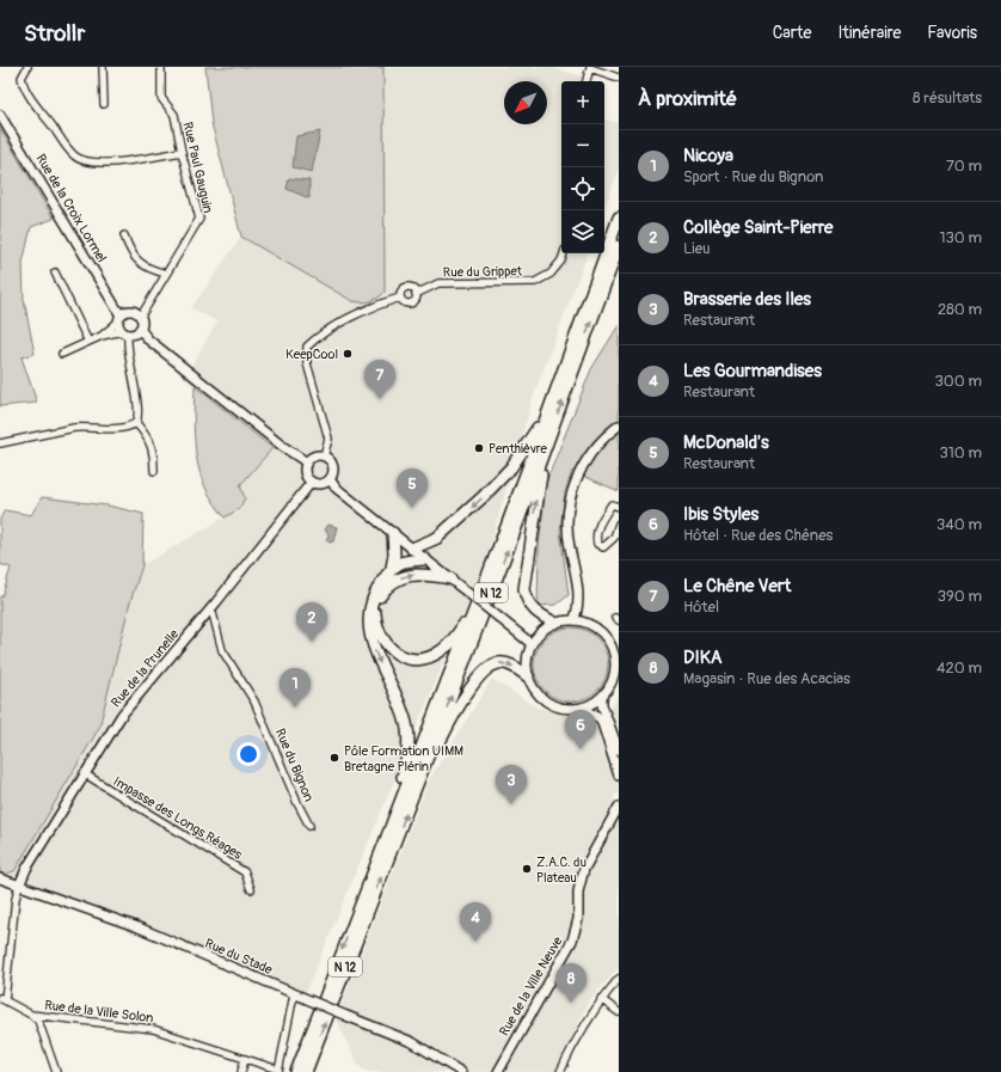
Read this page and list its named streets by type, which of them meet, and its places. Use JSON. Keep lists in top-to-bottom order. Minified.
{"streets":{"highway":["N 12"],"street":["Rue Paul Gauguin","Rue de la Croix Lormel","Rue du Grippet","Rue de la Prunelle","Rue du Bignon","Impasse des Longs Réages","Rue du Stade","Rue de la Ville Neuve","Rue de la Ville Solon"]},"crossings":[["Rue Paul Gauguin","Rue de la Croix Lormel"],["Rue de la Prunelle","Rue du Bignon"],["Rue de la Prunelle","Impasse des Longs Réages"],["Rue de la Prunelle","Rue du Stade"]],"places":["KeepCool","Penthièvre","Pôle Formation UIMM Bretagne Plérin","Z.A.C. du Plateau"],"north":"bottom left","page":{"header":"Strollr","nav":["Carte","Itinéraire","Favoris"],"heading":["À proximité","8 résultats"],"map_buttons":["+","−"],"list":[{"mark":"1","name":"Nicoya","note":"Sport · Rue du Bignon","value":"70 m"},{"mark":"2","name":"Collège Saint-Pierre","note":"Lieu","value":"130 m"},{"mark":"3","name":"Brasserie des Iles","note":"Restaurant","value":"280 m"},{"mark":"4","name":"Les Gourmandises","note":"Restaurant","value":"300 m"},{"mark":"5","name":"McDonald's","note":"Restaurant","value":"310 m"},{"mark":"6","name":"Ibis Styles","note":"Hôtel · Rue des Chênes","value":"340 m"},{"mark":"7","name":"Le Chêne Vert","note":"Hôtel","value":"390 m"},{"mark":"8","name":"DIKA","note":"Magasin · Rue des Acacias","value":"420 m"}],"pins":["7","5","2","1","6","3","4","8"]}}
